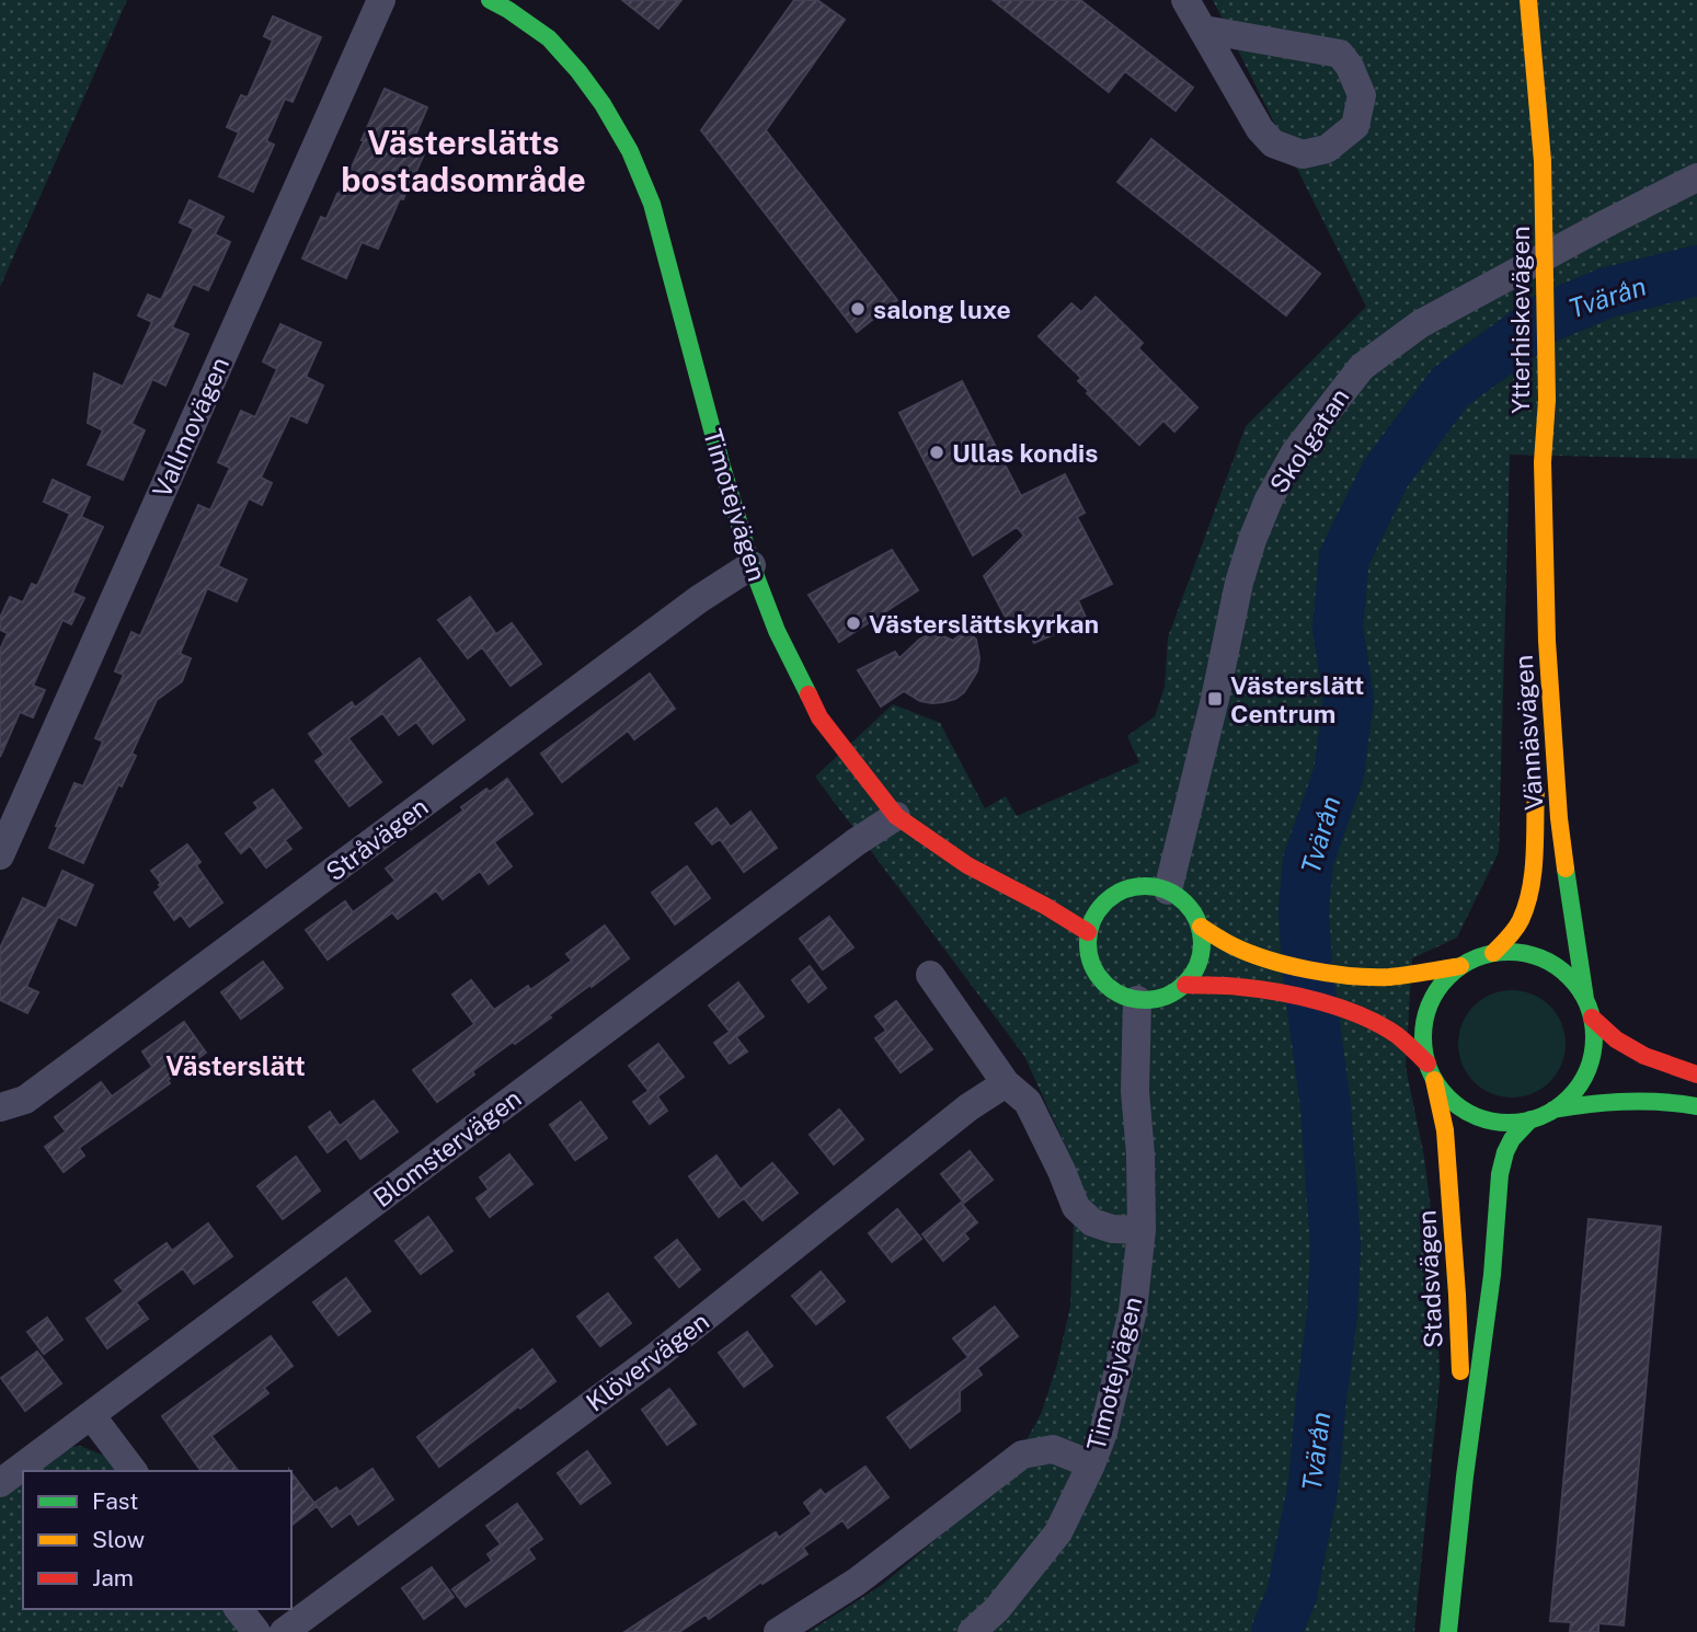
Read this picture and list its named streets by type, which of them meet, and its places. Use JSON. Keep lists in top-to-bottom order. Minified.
{"streets":{"main road":["Ytterhiskevägen","Timotejvägen","Vännäsvägen","Stadsvägen"],"street":["Vallmovägen","Skolgatan","Stråvägen","Blomstervägen","Klövervägen"]},"crossings":[["Ytterhiskevägen","Vännäsvägen"],["Skolgatan","Timotejvägen"],["Timotejvägen","Stråvägen"],["Timotejvägen","Blomstervägen"],["Vännäsvägen","Stadsvägen"]],"districts":["Västerslätts bostadsområde","Västerslätt"],"water":["Tvärån"],"places":{"other":["salong luxe","Ullas kondis","Västerslättskyrkan"],"transit":["Västerslätt Centrum"]},"legend":["Fast","Slow","Jam"]}
